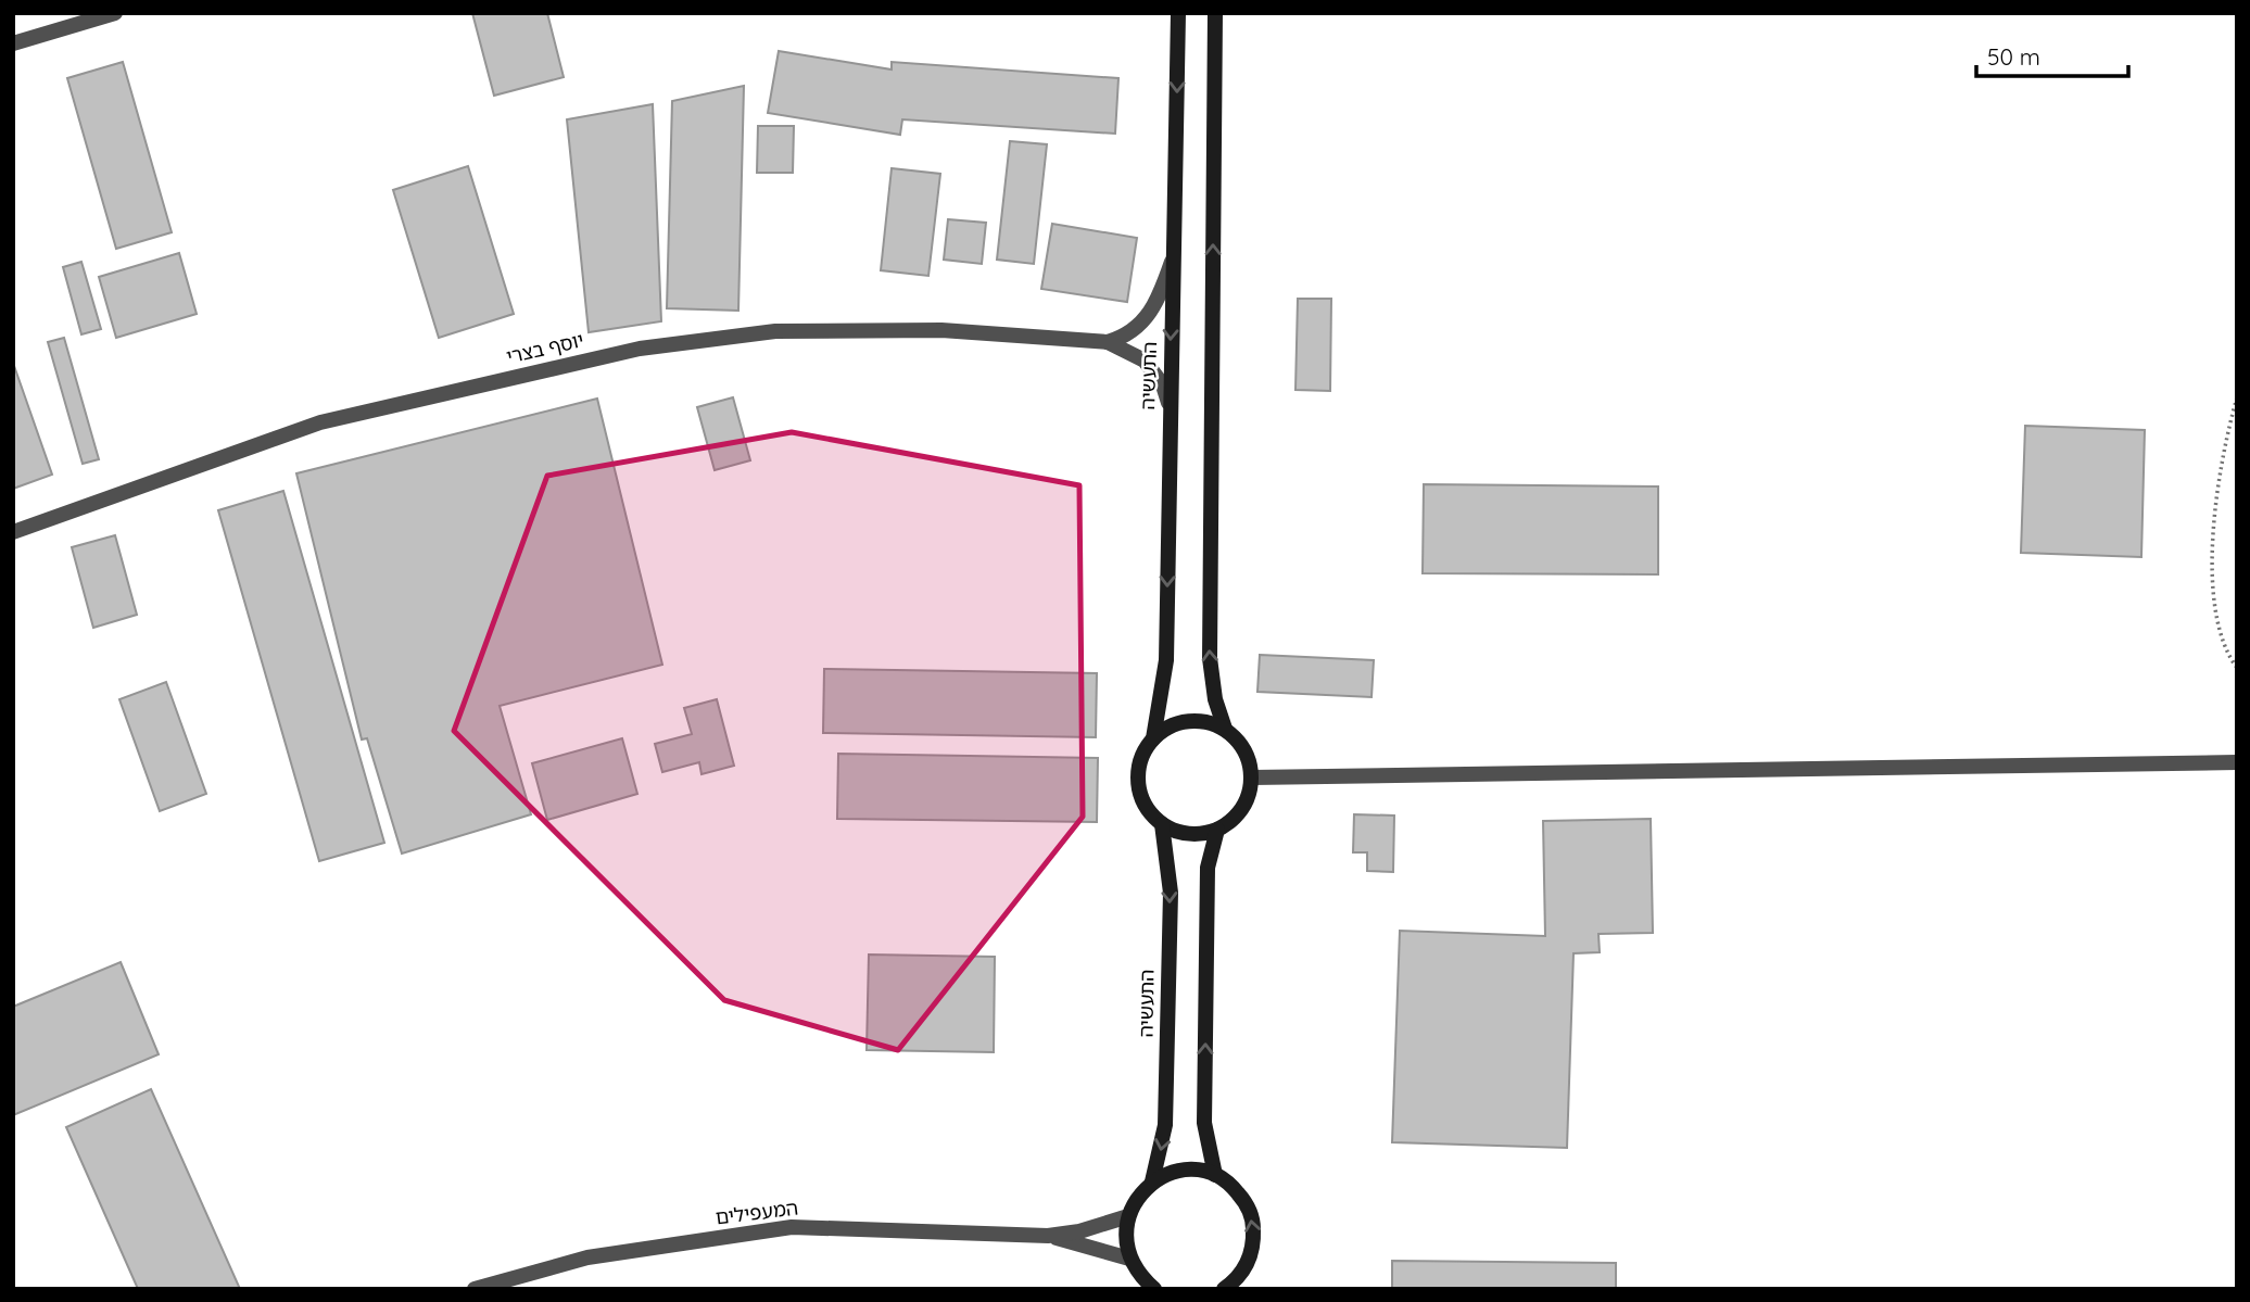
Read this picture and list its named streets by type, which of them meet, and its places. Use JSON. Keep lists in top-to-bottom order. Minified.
{"streets":{"street":["יוסף בצרי","התעשיה","המעפילים"]},"crossings":[["יוסף בצרי","התעשיה"]],"scale_bar":"50 m"}
